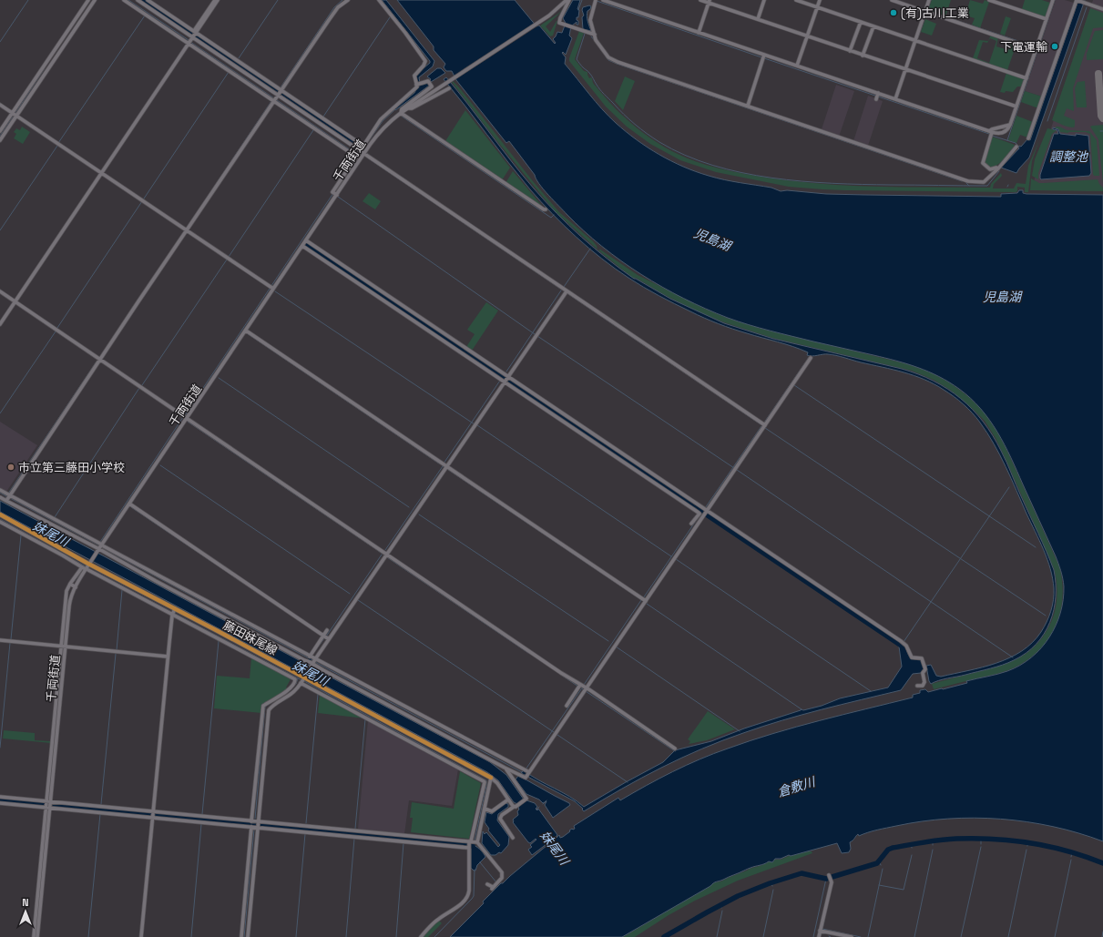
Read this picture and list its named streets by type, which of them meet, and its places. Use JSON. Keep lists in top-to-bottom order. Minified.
{"streets":{"main road":["藤田妹尾線"],"street":["千両街道"]},"crossings":[["千両街道","藤田妹尾線"]],"water":["調整池","児島湖","妹尾川","倉敷川"],"places":["(有)古川工業","下電運輸","市立第三藤田小学校"],"north":"top"}
